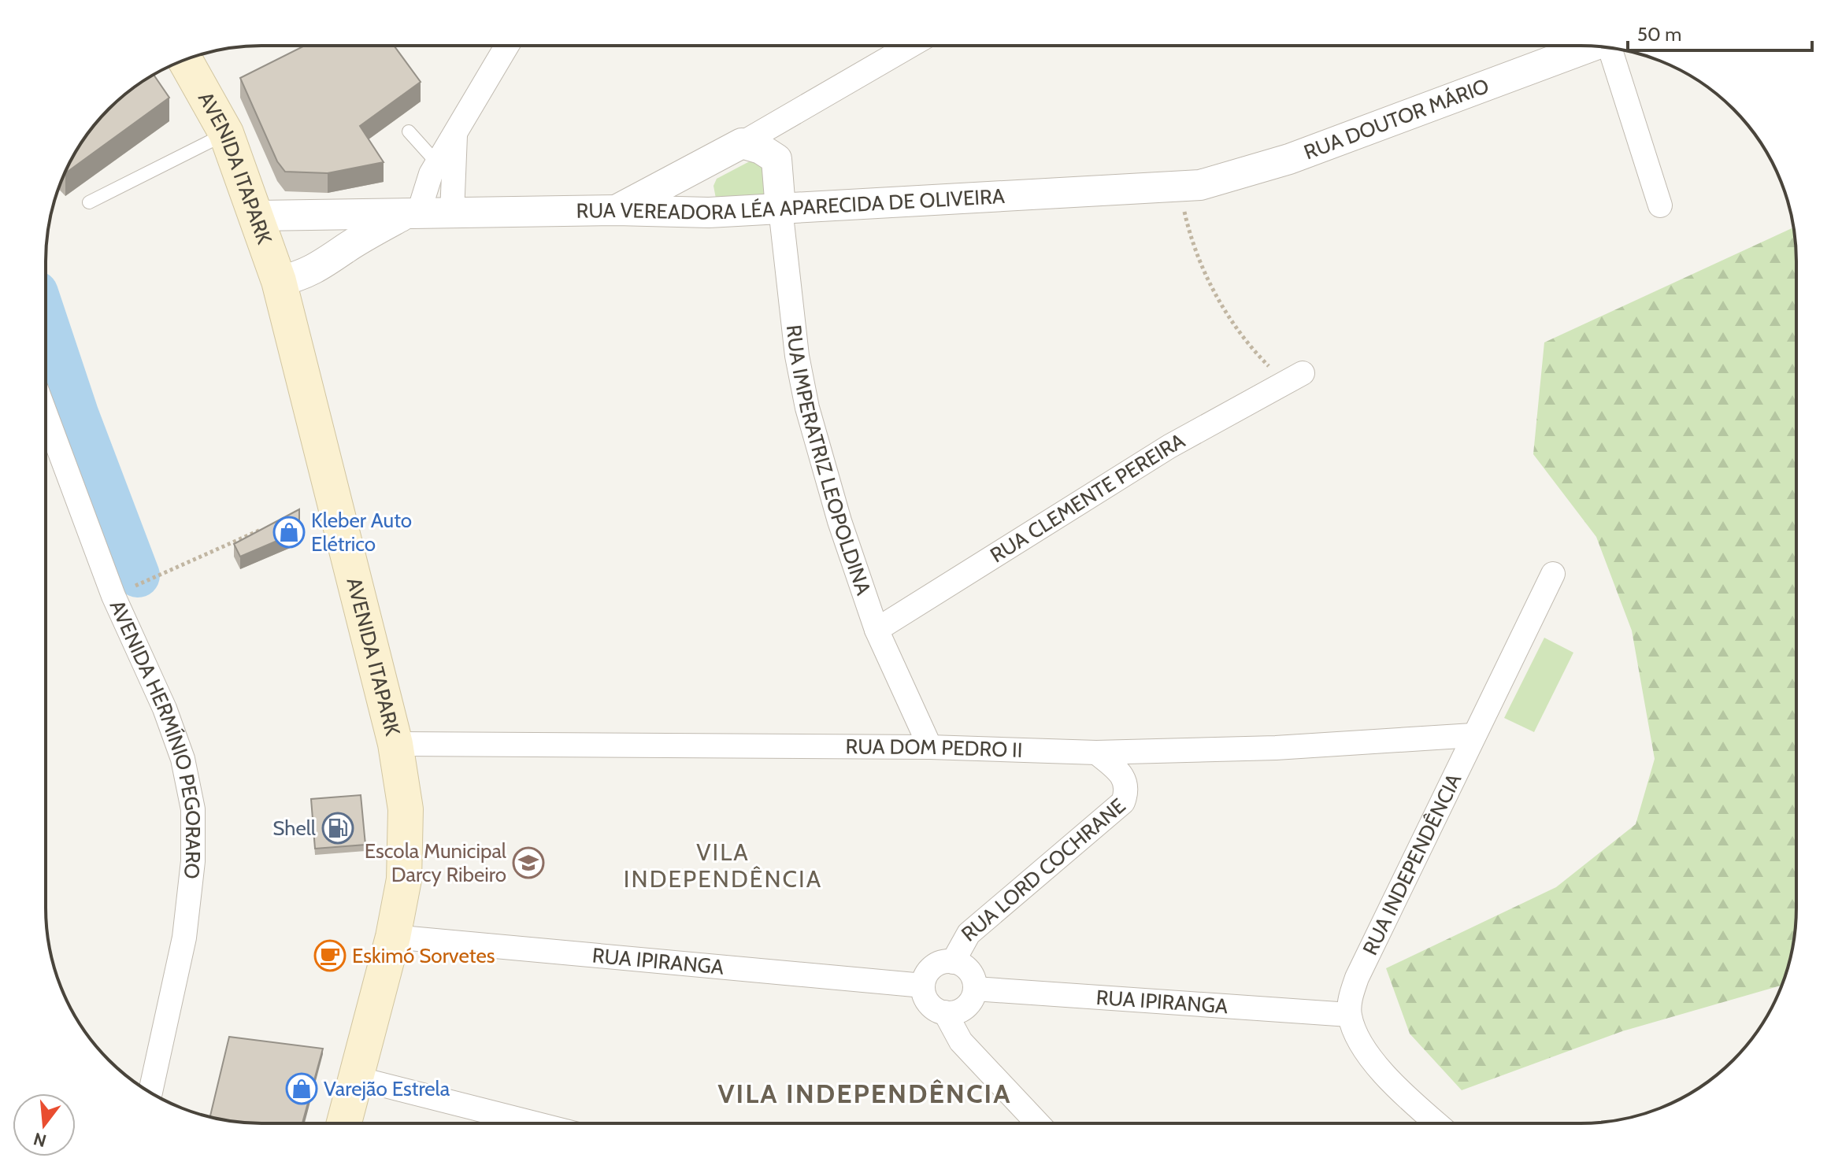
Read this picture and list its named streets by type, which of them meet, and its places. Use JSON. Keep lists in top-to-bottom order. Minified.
{"streets":{"main road":["AVENIDA ITAPARK"],"street":["RUA DOUTOR MÁRIO","RUA VEREADORA LÉA APARECIDA DE OLIVEIRA","RUA IMPERATRIZ LEOPOLDINA","RUA CLEMENTE PEREIRA","AVENIDA HERMÍNIO PEGORARO","RUA DOM PEDRO II","RUA INDEPENDÊNCIA","RUA LORD COCHRANE","RUA IPIRANGA"]},"crossings":[["RUA DOUTOR MÁRIO","RUA VEREADORA LÉA APARECIDA DE OLIVEIRA"],["AVENIDA ITAPARK","RUA VEREADORA LÉA APARECIDA DE OLIVEIRA"],["AVENIDA ITAPARK","RUA DOM PEDRO II"],["AVENIDA ITAPARK","RUA IPIRANGA"],["RUA VEREADORA LÉA APARECIDA DE OLIVEIRA","RUA IMPERATRIZ LEOPOLDINA"],["RUA IMPERATRIZ LEOPOLDINA","RUA CLEMENTE PEREIRA"],["RUA IMPERATRIZ LEOPOLDINA","RUA DOM PEDRO II"],["RUA DOM PEDRO II","RUA INDEPENDÊNCIA"],["RUA DOM PEDRO II","RUA LORD COCHRANE"],["RUA INDEPENDÊNCIA","RUA IPIRANGA"],["RUA LORD COCHRANE","RUA IPIRANGA"]],"districts":["VILA INDEPENDÊNCIA","VILA INDEPENDÊNCIA"],"places":{"shop":["Kleber Auto Elétrico","Varejão Estrela"],"fuel station":["Shell"],"school or university":["Escola Municipal Darcy Ribeiro"],"cafe":["Eskimó Sorvetes"]},"scale_bar":"50 m","north":"bottom"}
